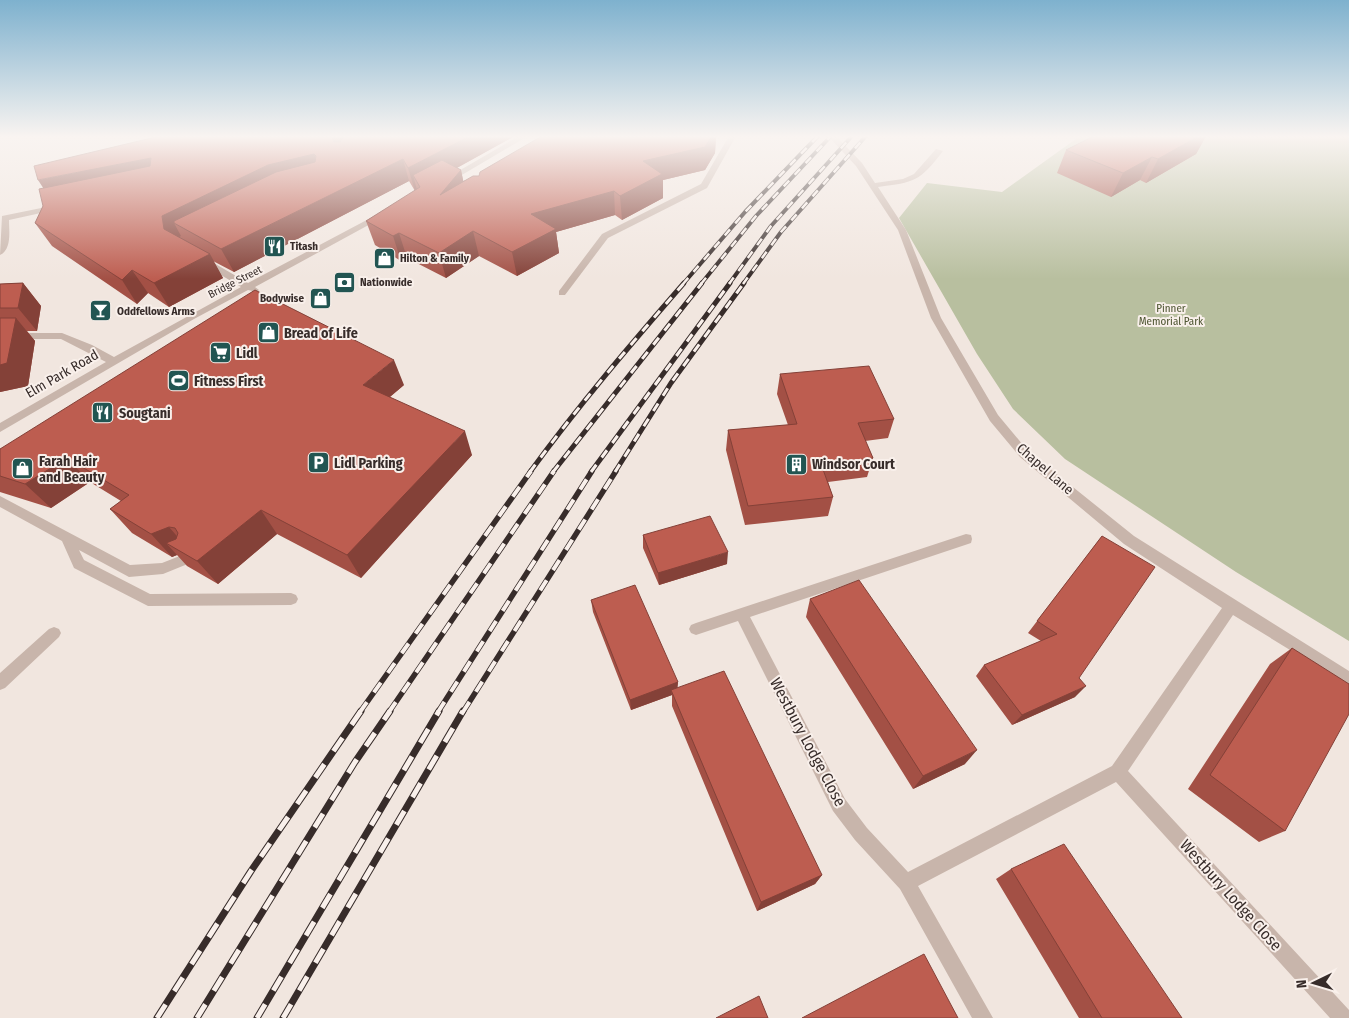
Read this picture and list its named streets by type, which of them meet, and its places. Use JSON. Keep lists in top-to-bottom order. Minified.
{"streets":{"street":["Bridge Street","Elm Park Road","Chapel Lane","Westbury Lodge Close"]},"crossings":[["Bridge Street","Elm Park Road"]],"parks":["Pinner Memorial Park"],"places":{"restaurant":["Titash","Sougtani"],"shop":["Hilton & Family","Bodywise","Bread of Life","Farah Hair and Beauty"],"bank":["Nationwide"],"bar":["Oddfellows Arms"],"supermarket":["Lidl"],"sports":["Fitness First"],"parking":["Lidl Parking"],"building":["Windsor Court"]},"north":"left"}
